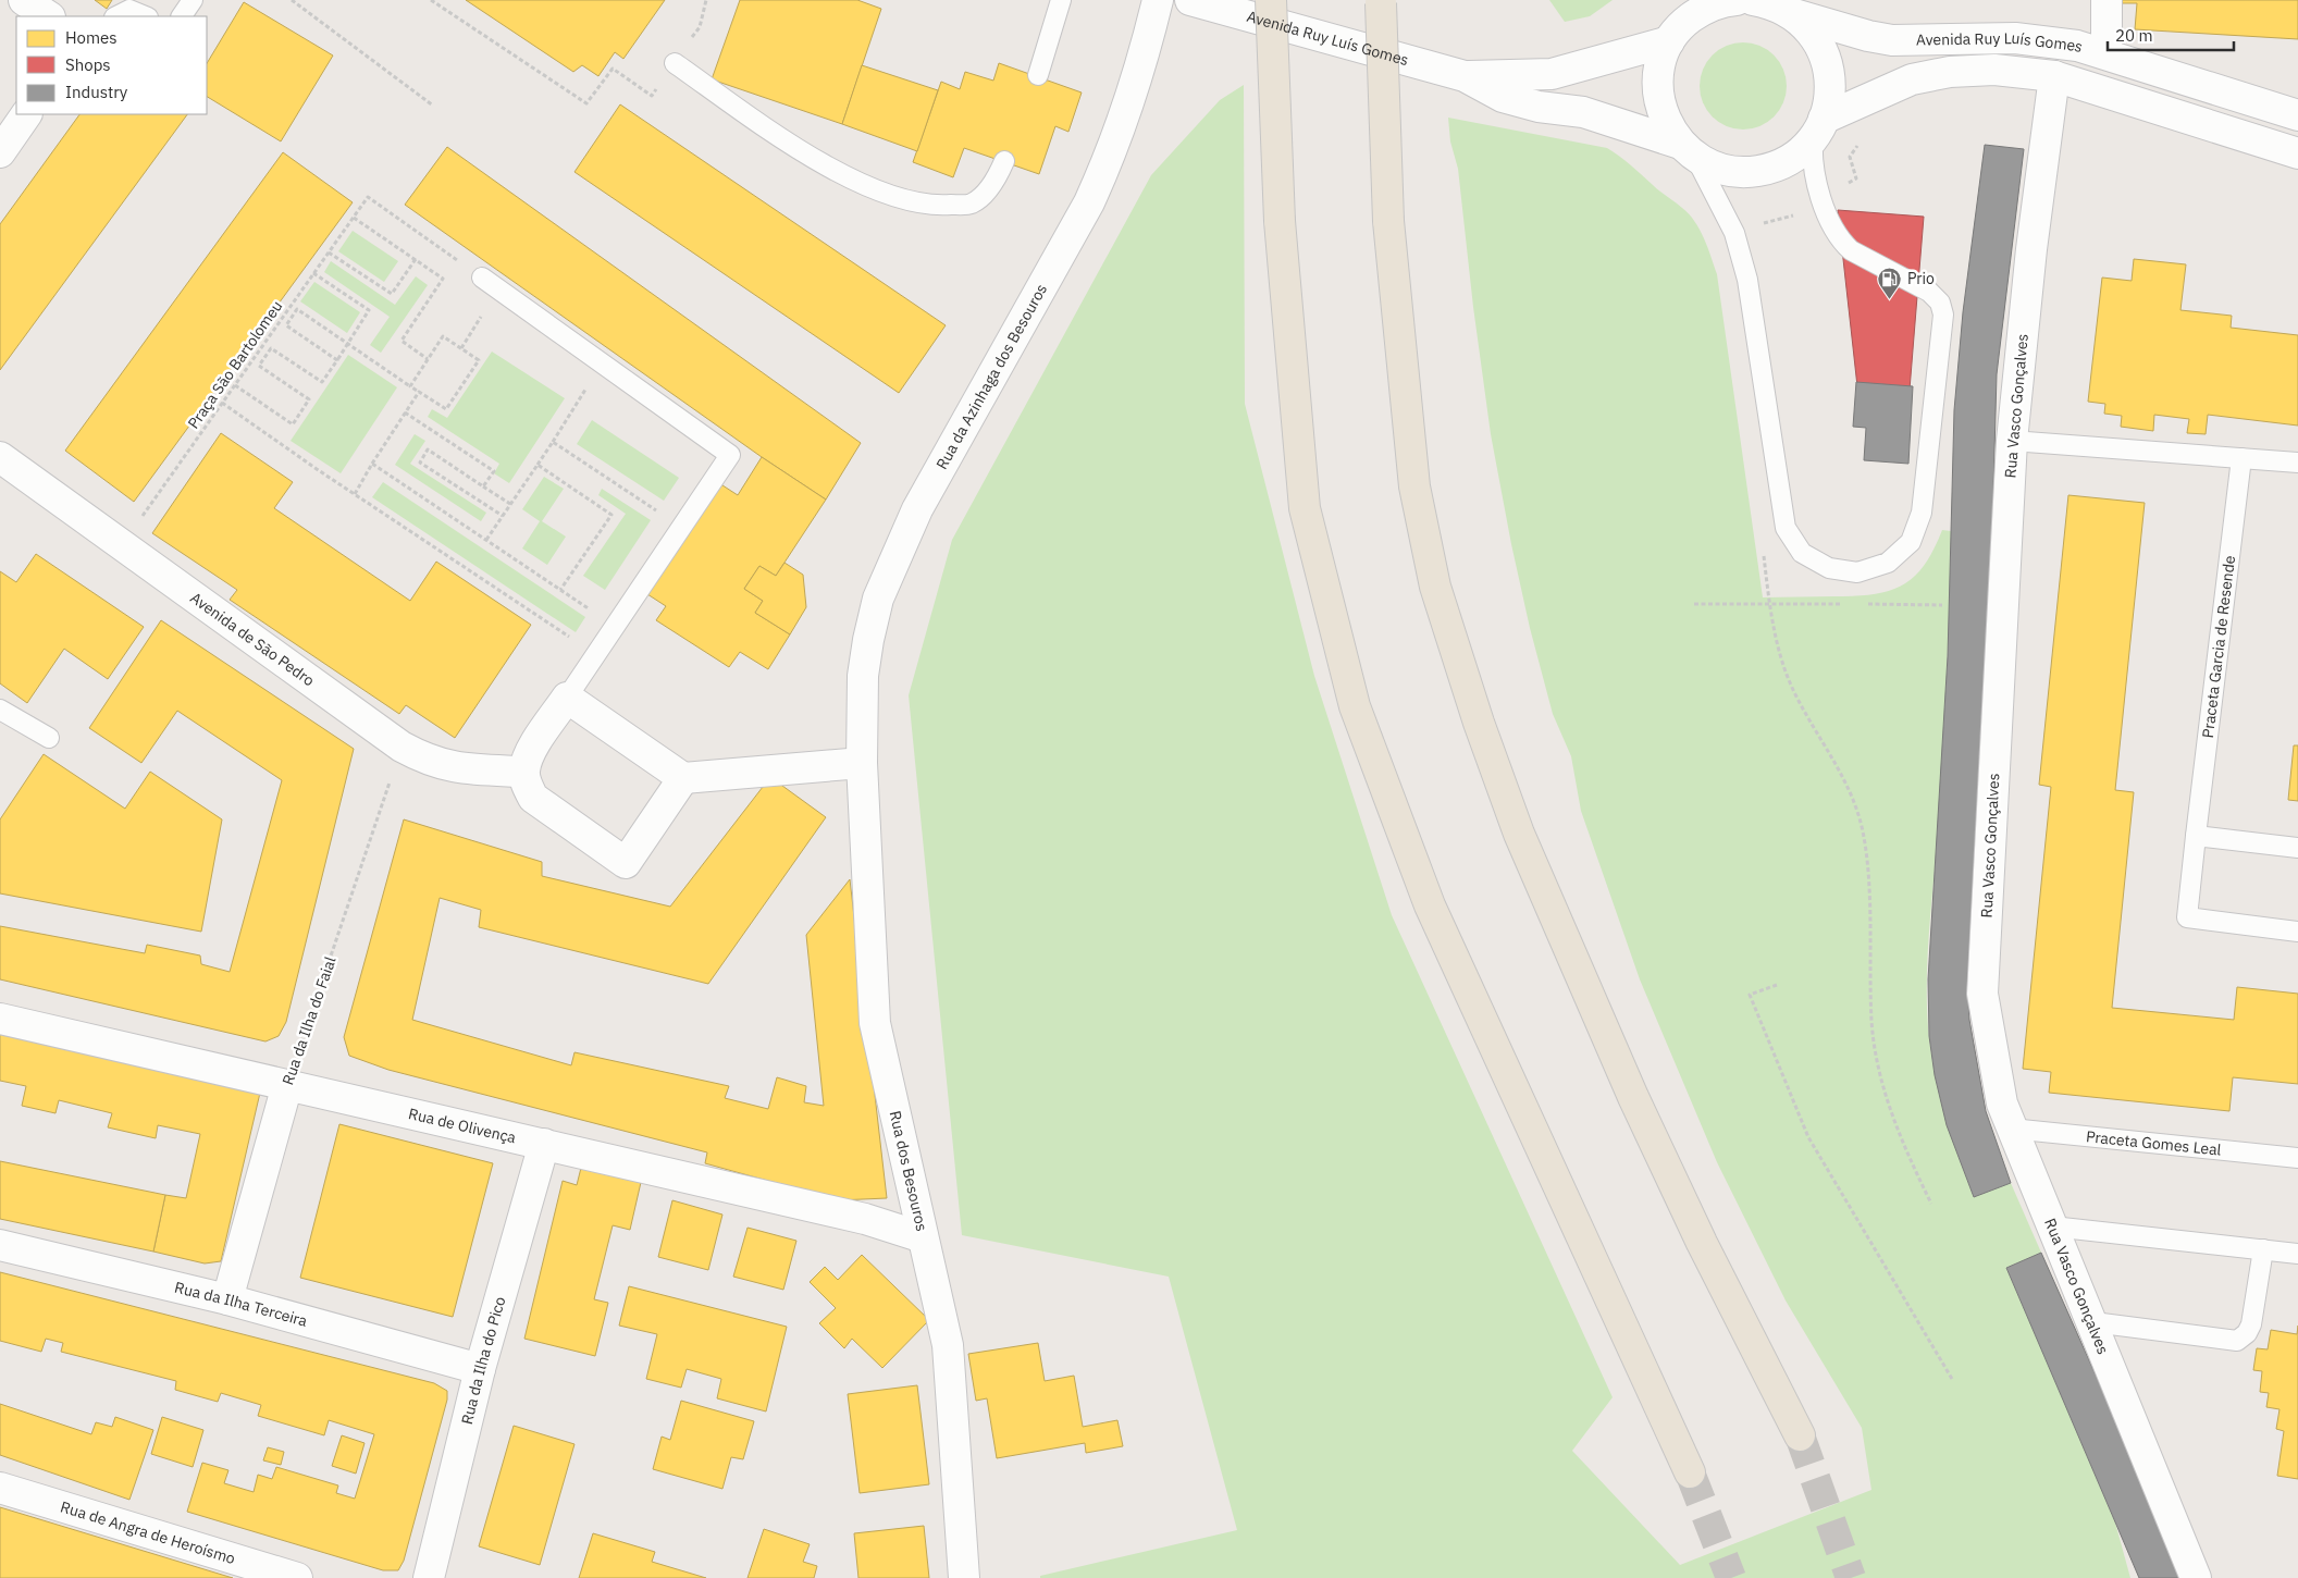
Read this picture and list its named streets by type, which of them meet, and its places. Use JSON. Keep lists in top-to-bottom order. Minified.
{"streets":{"street":["Avenida Ruy Luís Gomes","Rua da Azinhaga dos Besouros","Rua Vasco Gonçalves","Avenida de São Pedro","Rua da Ilha do Faial","Rua de Olivença","Rua dos Besouros","Rua da Ilha Terceira","Rua da Ilha do Pico","Rua de Angra de Heroísmo"],"lane":["Praceta Garcia de Resende","Praceta Gomes Leal"],"path":["Praça São Bartolomeu"]},"crossings":[["Avenida Ruy Luís Gomes","Rua Vasco Gonçalves"],["Praça São Bartolomeu","Avenida de São Pedro"],["Rua da Azinhaga dos Besouros","Rua dos Besouros"],["Rua Vasco Gonçalves","Praceta Gomes Leal"],["Avenida de São Pedro","Rua da Ilha do Faial"],["Rua da Ilha do Faial","Rua de Olivença"],["Rua da Ilha do Faial","Rua da Ilha Terceira"],["Rua de Olivença","Rua dos Besouros"],["Rua de Olivença","Rua da Ilha do Pico"],["Rua da Ilha Terceira","Rua da Ilha do Pico"]],"places":{"fuel station":["Prio"]},"legend":["Homes","Shops","Industry"],"scale_bar":"20 m"}
